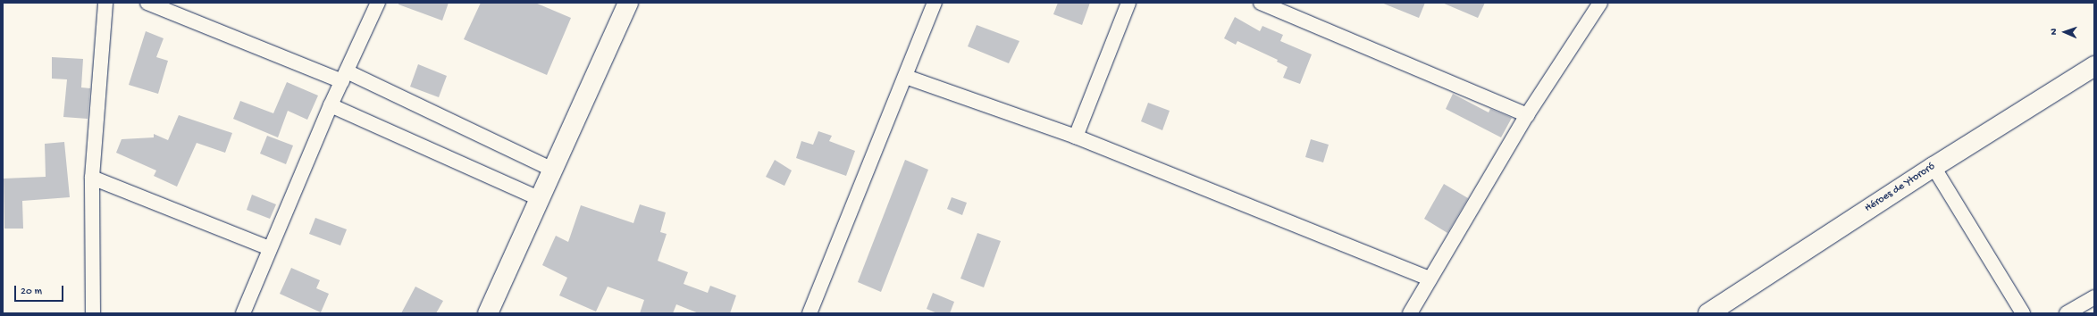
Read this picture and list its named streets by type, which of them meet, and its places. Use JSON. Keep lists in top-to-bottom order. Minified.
{"streets":{"main road":["Héroes de Ytororó"]},"scale_bar":"20 m","north":"left"}
